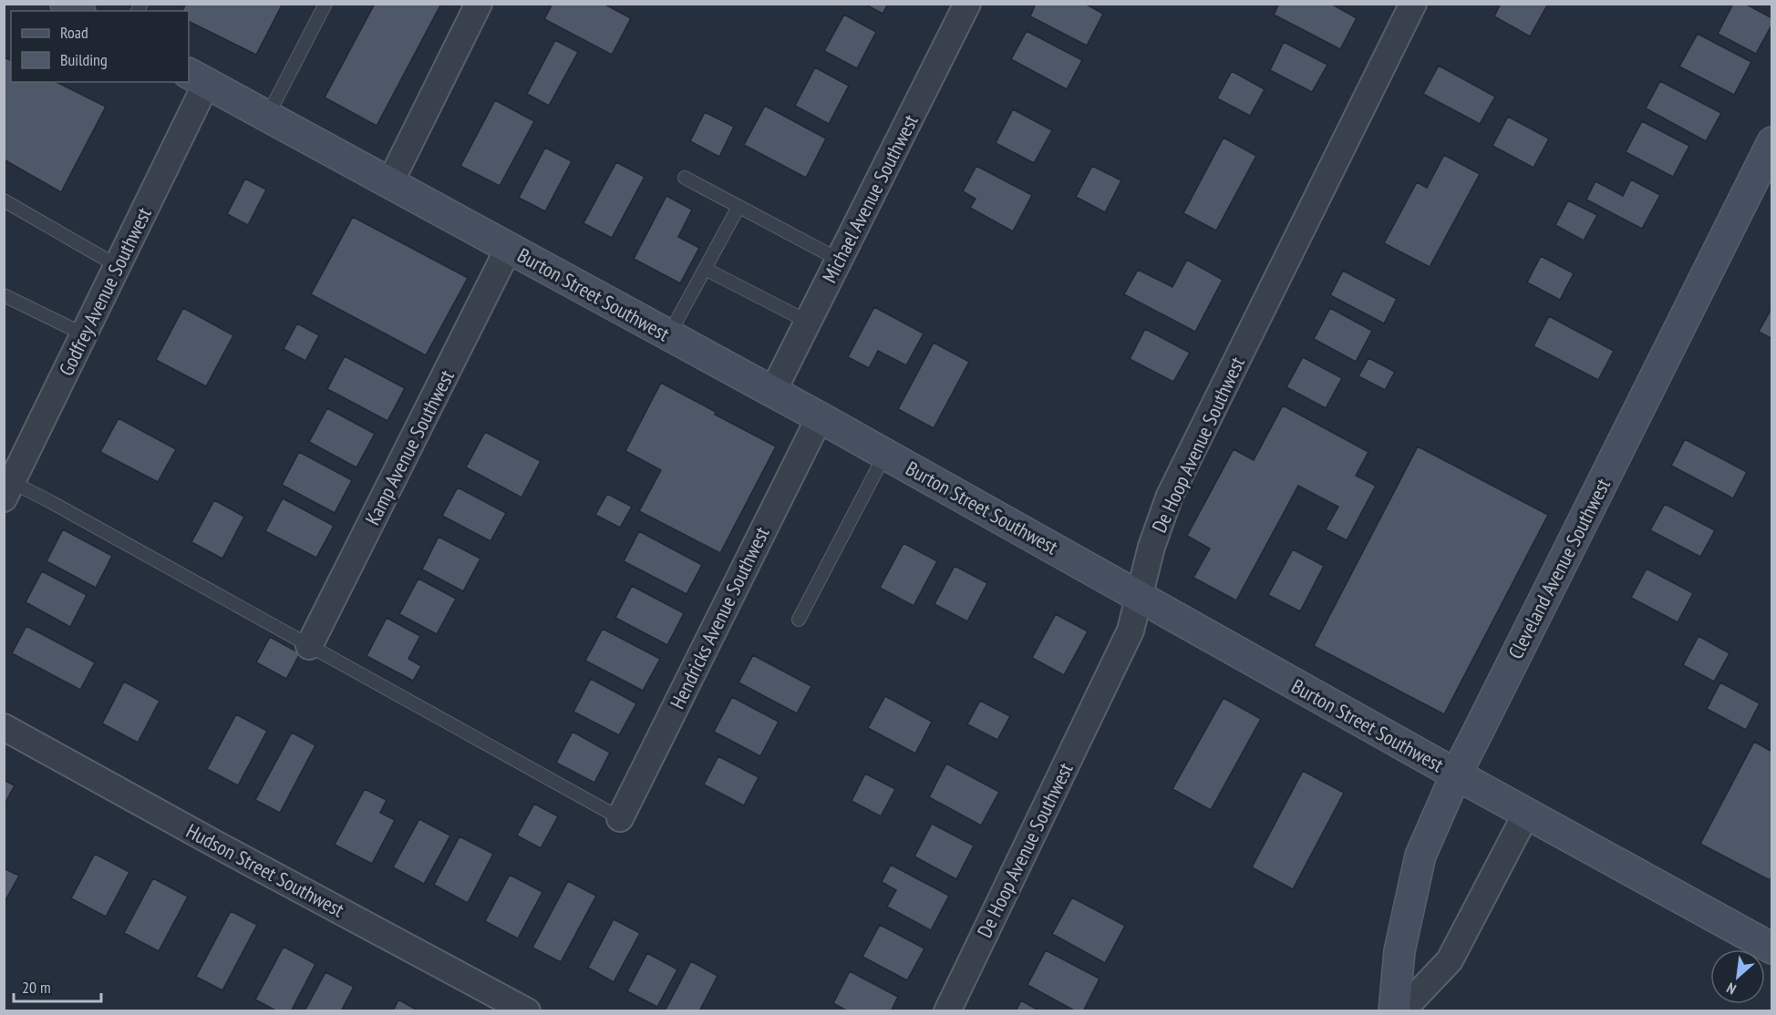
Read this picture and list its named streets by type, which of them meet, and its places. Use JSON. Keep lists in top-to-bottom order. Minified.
{"streets":{"main road":["Burton Street Southwest","Cleveland Avenue Southwest"],"street":["Michael Avenue Southwest","Godfrey Avenue Southwest","De Hoop Avenue Southwest","Kamp Avenue Southwest","Hendricks Avenue Southwest","Hudson Street Southwest"]},"crossings":[["Michael Avenue Southwest","Burton Street Southwest"],["Godfrey Avenue Southwest","Burton Street Southwest"],["Burton Street Southwest","De Hoop Avenue Southwest"],["Burton Street Southwest","Kamp Avenue Southwest"],["Burton Street Southwest","Cleveland Avenue Southwest"],["Burton Street Southwest","Hendricks Avenue Southwest"]],"legend":["Road","Building"],"scale_bar":"20 m","north":"bottom left"}
